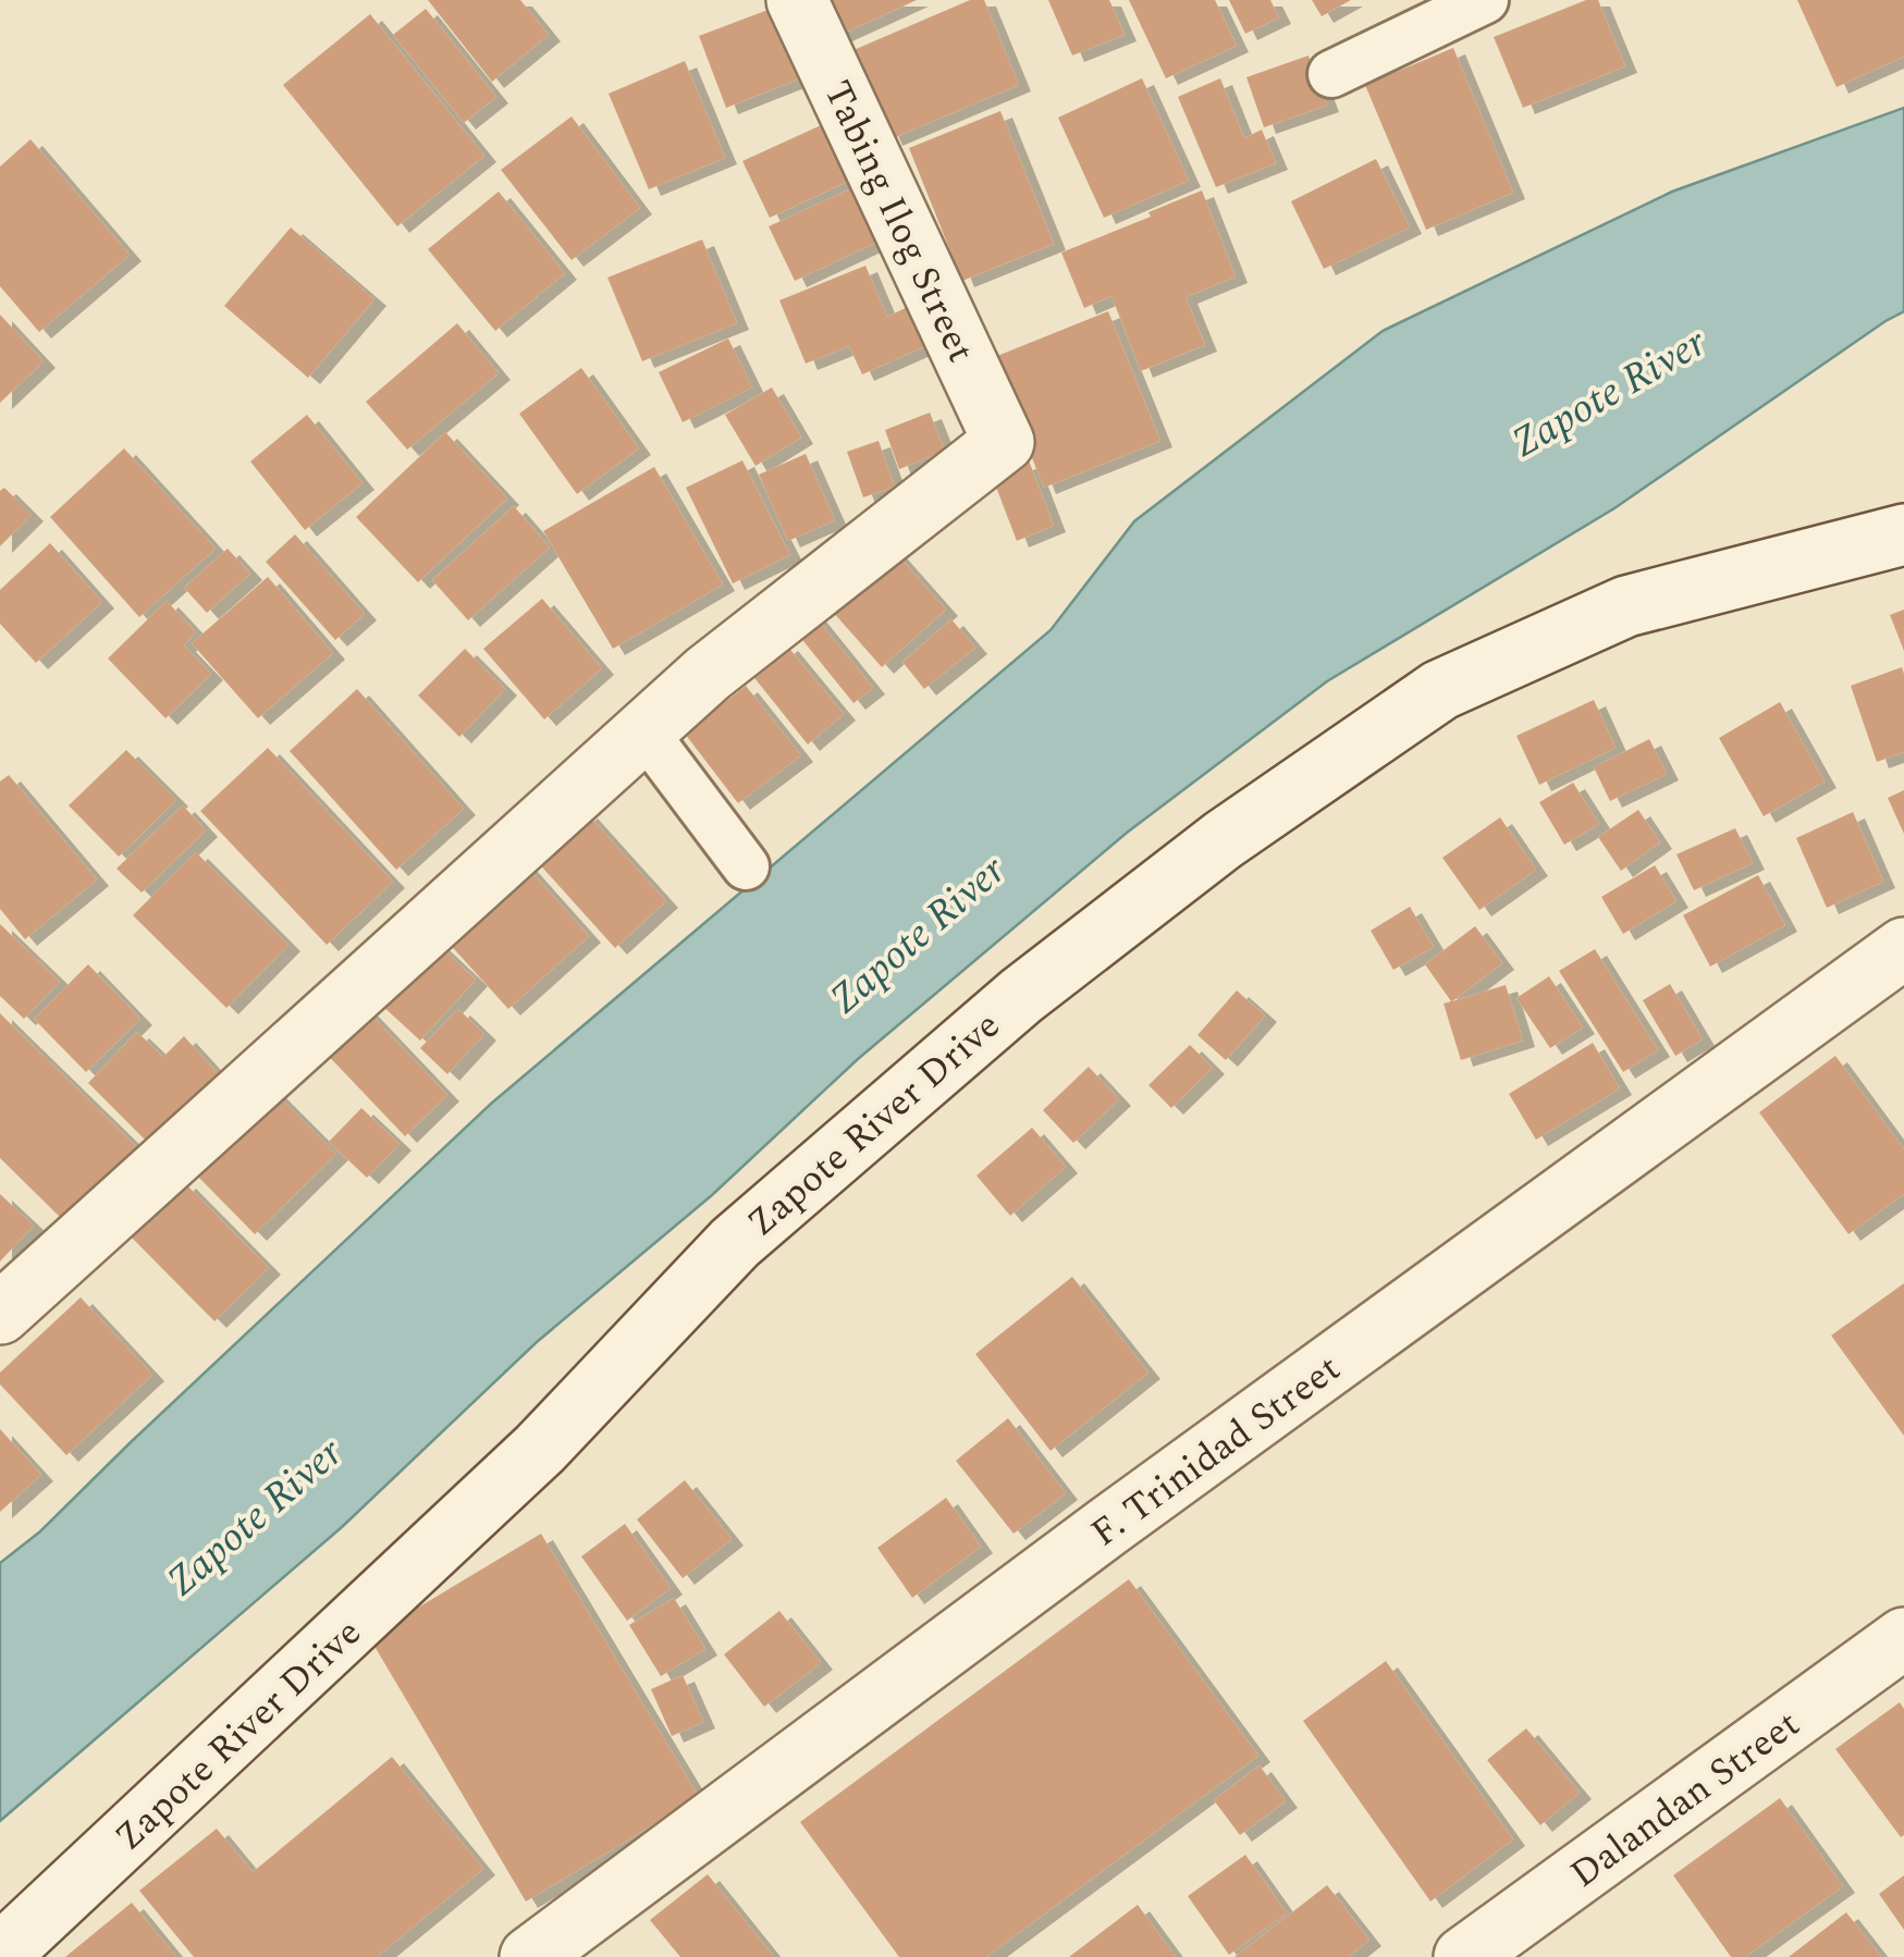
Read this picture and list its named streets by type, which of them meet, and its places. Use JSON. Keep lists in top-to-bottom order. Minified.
{"streets":{"street":["Tabing Ilog Street","Zapote River Drive","F. Trinidad Street","Dalandan Street"]},"water":["Zapote River"]}
